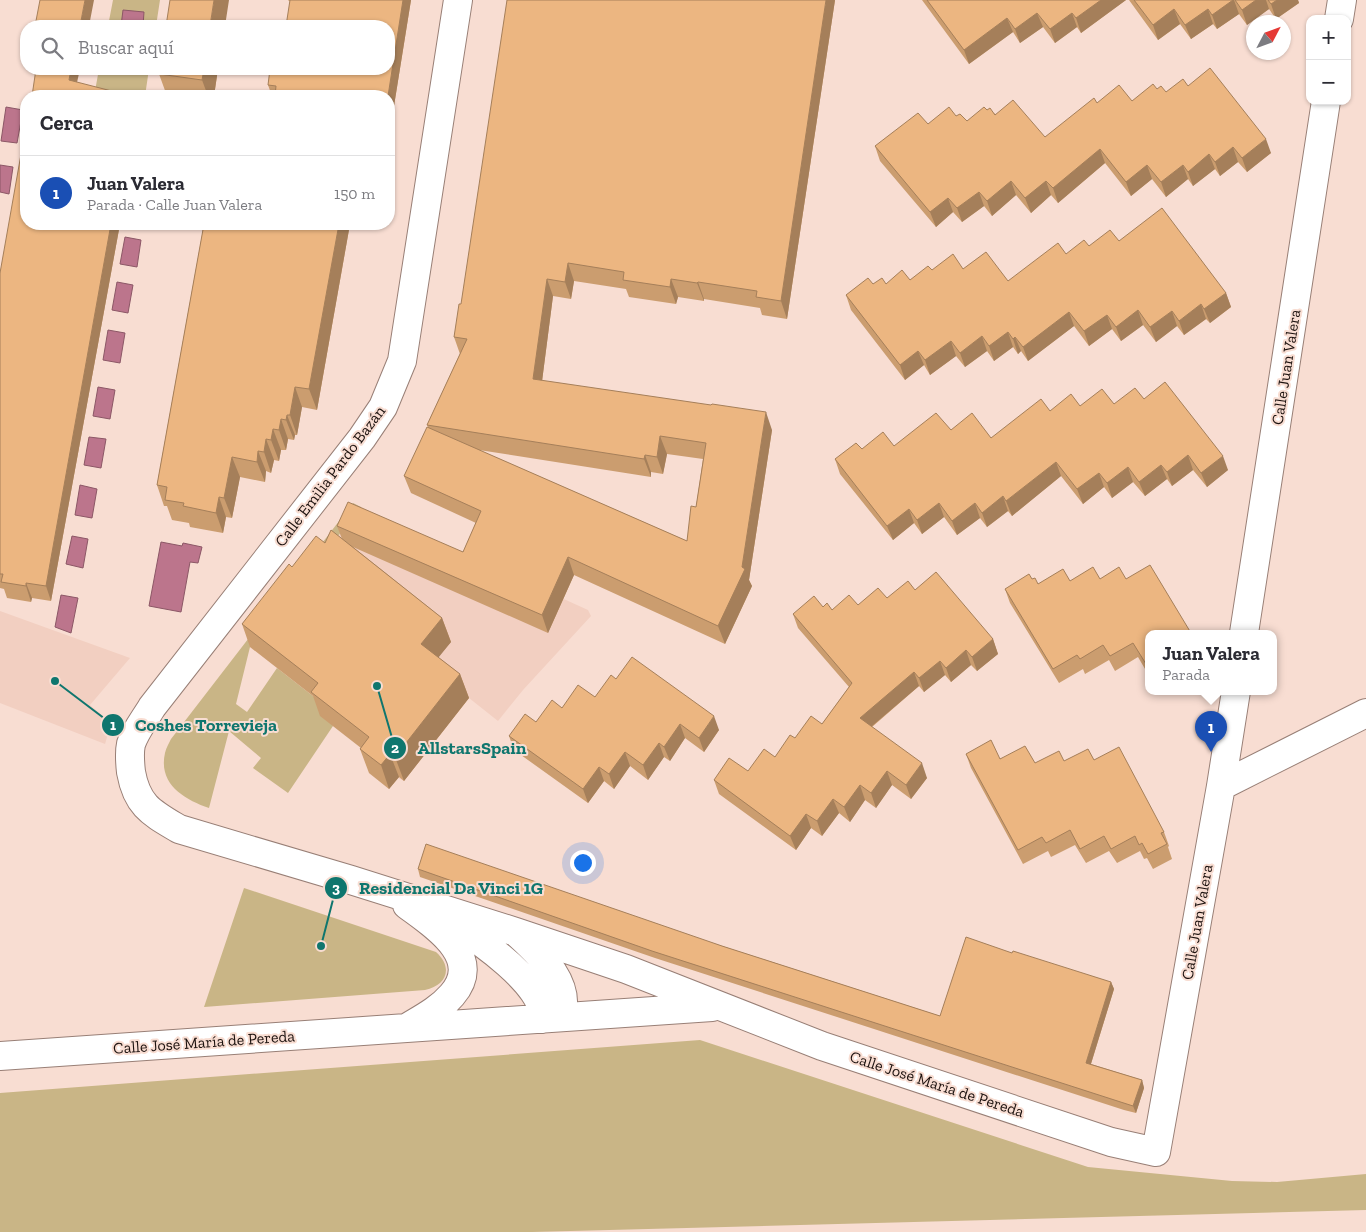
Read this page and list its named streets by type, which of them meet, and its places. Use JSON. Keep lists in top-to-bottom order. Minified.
{"streets":{"street":["Calle Juan Valera","Calle Emilia Pardo Bazán","Calle José María de Pereda"]},"crossings":[["Calle Juan Valera","Calle José María de Pereda"],["Calle Emilia Pardo Bazán","Calle José María de Pereda"]],"places":["Coshes Torrevieja","AllstarsSpain","Residencial Da Vinci 1G"],"north":"top right","page":{"map_buttons":["+","−"],"search":"Buscar aquí","heading":"Cerca","list":[{"mark":"1","name":"Juan Valera","note":"Parada · Calle Juan Valera","value":"150 m"}],"popup":["Juan Valera","Parada"],"pins":"1"}}
